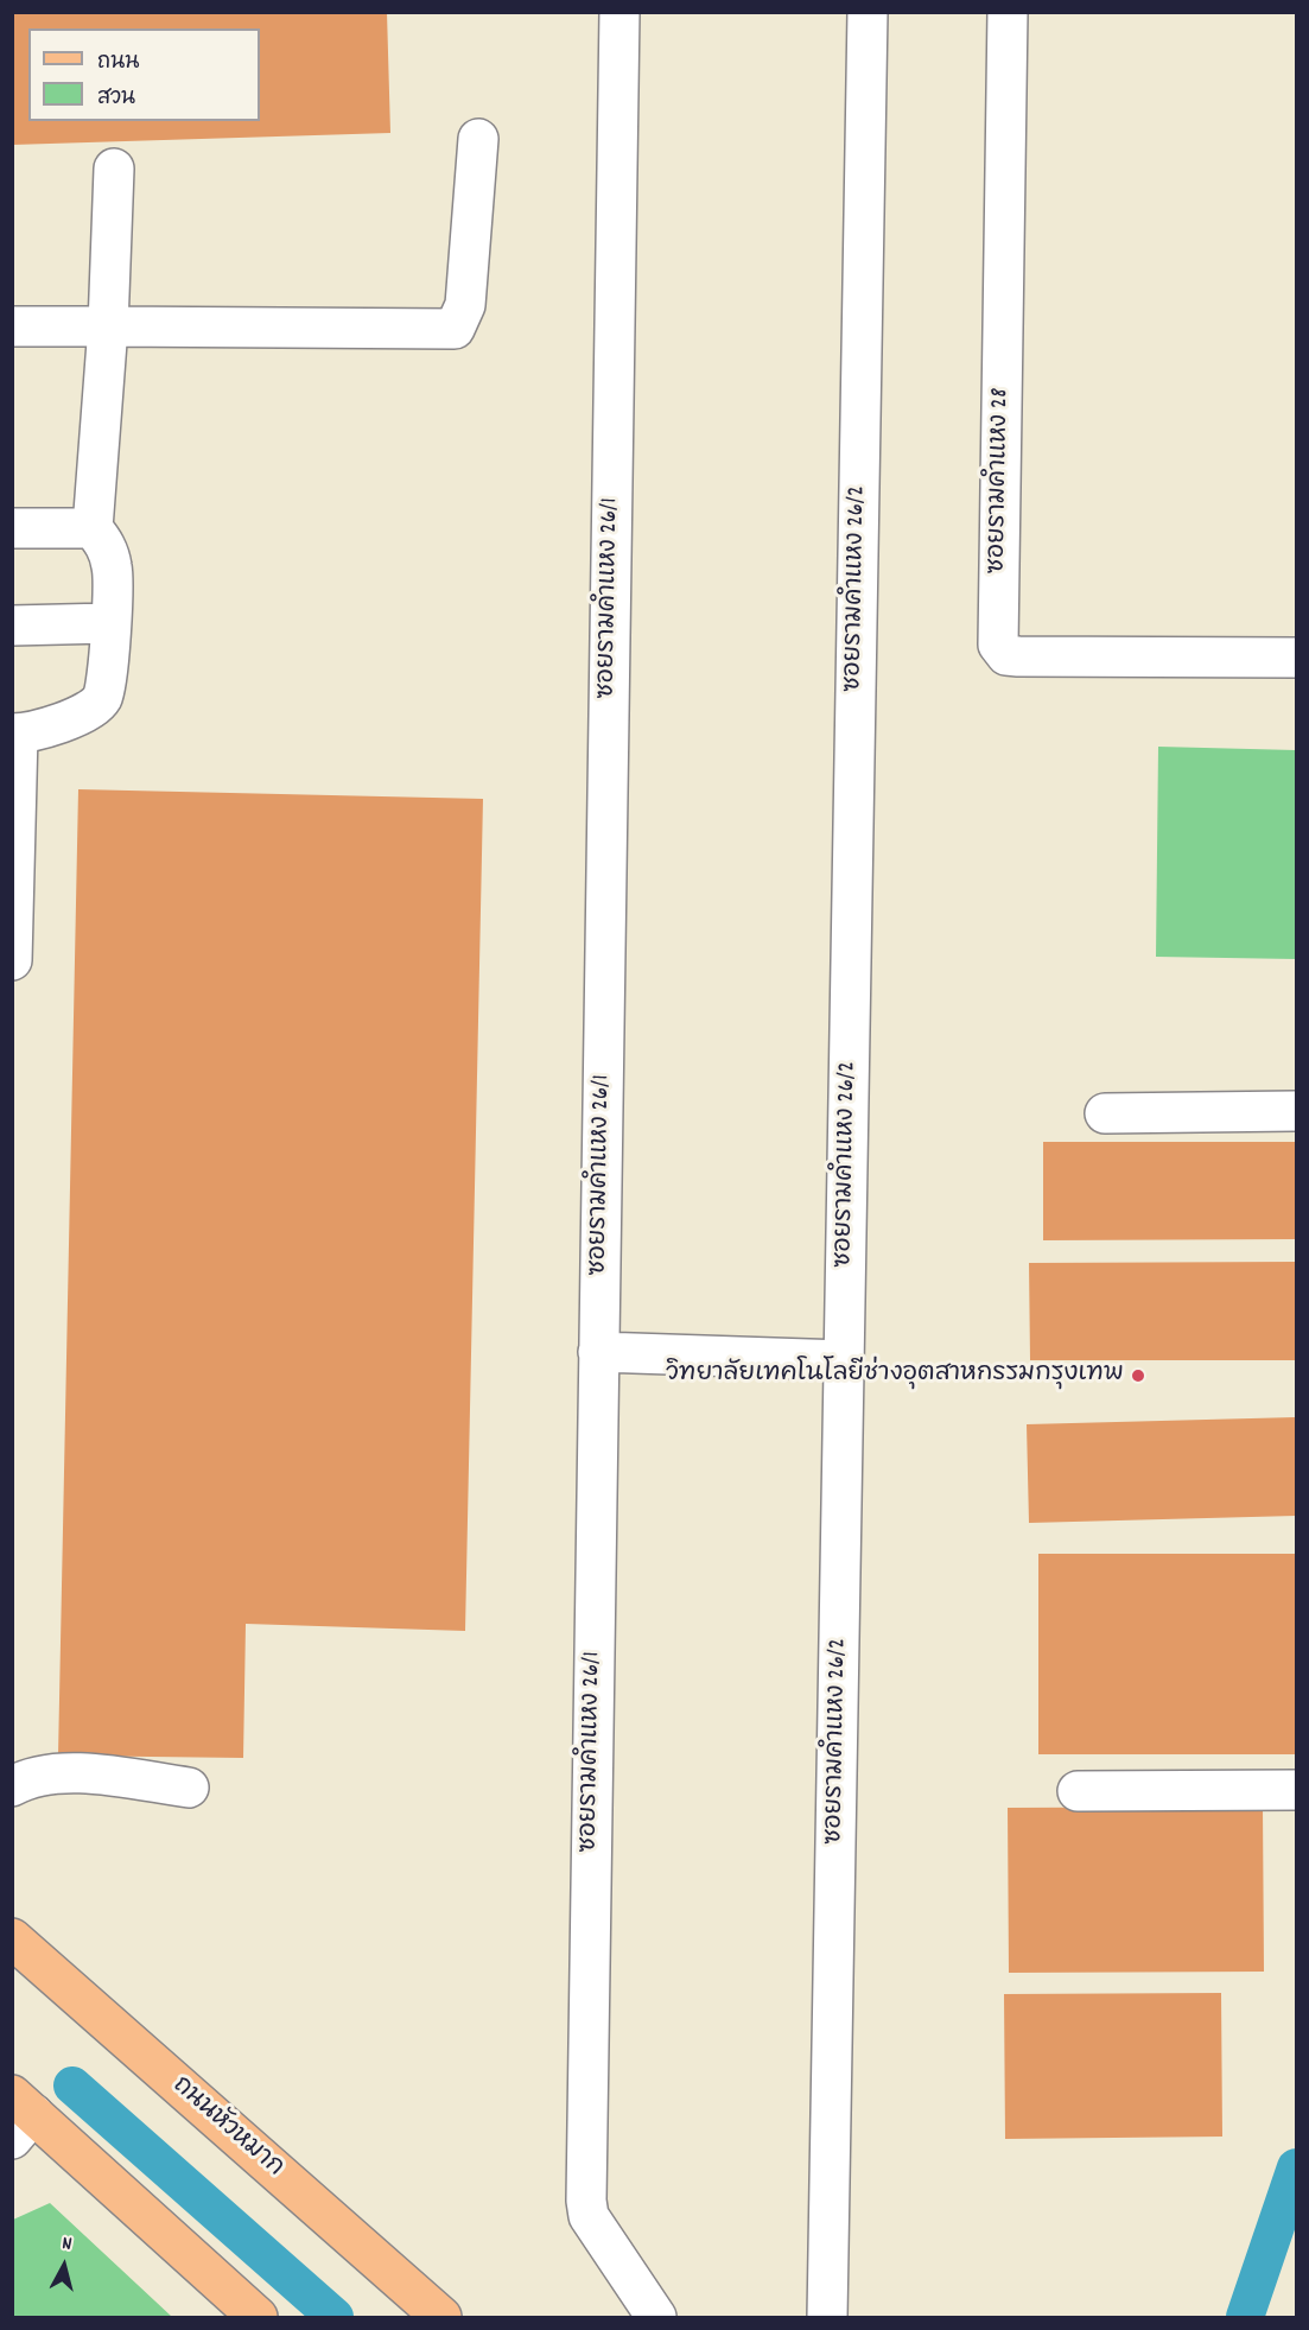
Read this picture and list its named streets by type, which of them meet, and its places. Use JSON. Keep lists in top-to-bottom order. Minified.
{"streets":{"main road":["ถนนหัวหมาก"],"street":["ซอยรามคำแหง 28","ซอยรามคำแหง 26/2","ซอยรามคำแหง 26/1"]},"places":["วิทยาลัยเทคโนโลยีช่างอุตสาหกรรมกรุงเทพ"],"legend":["ถนน","สวน"],"north":"top"}
